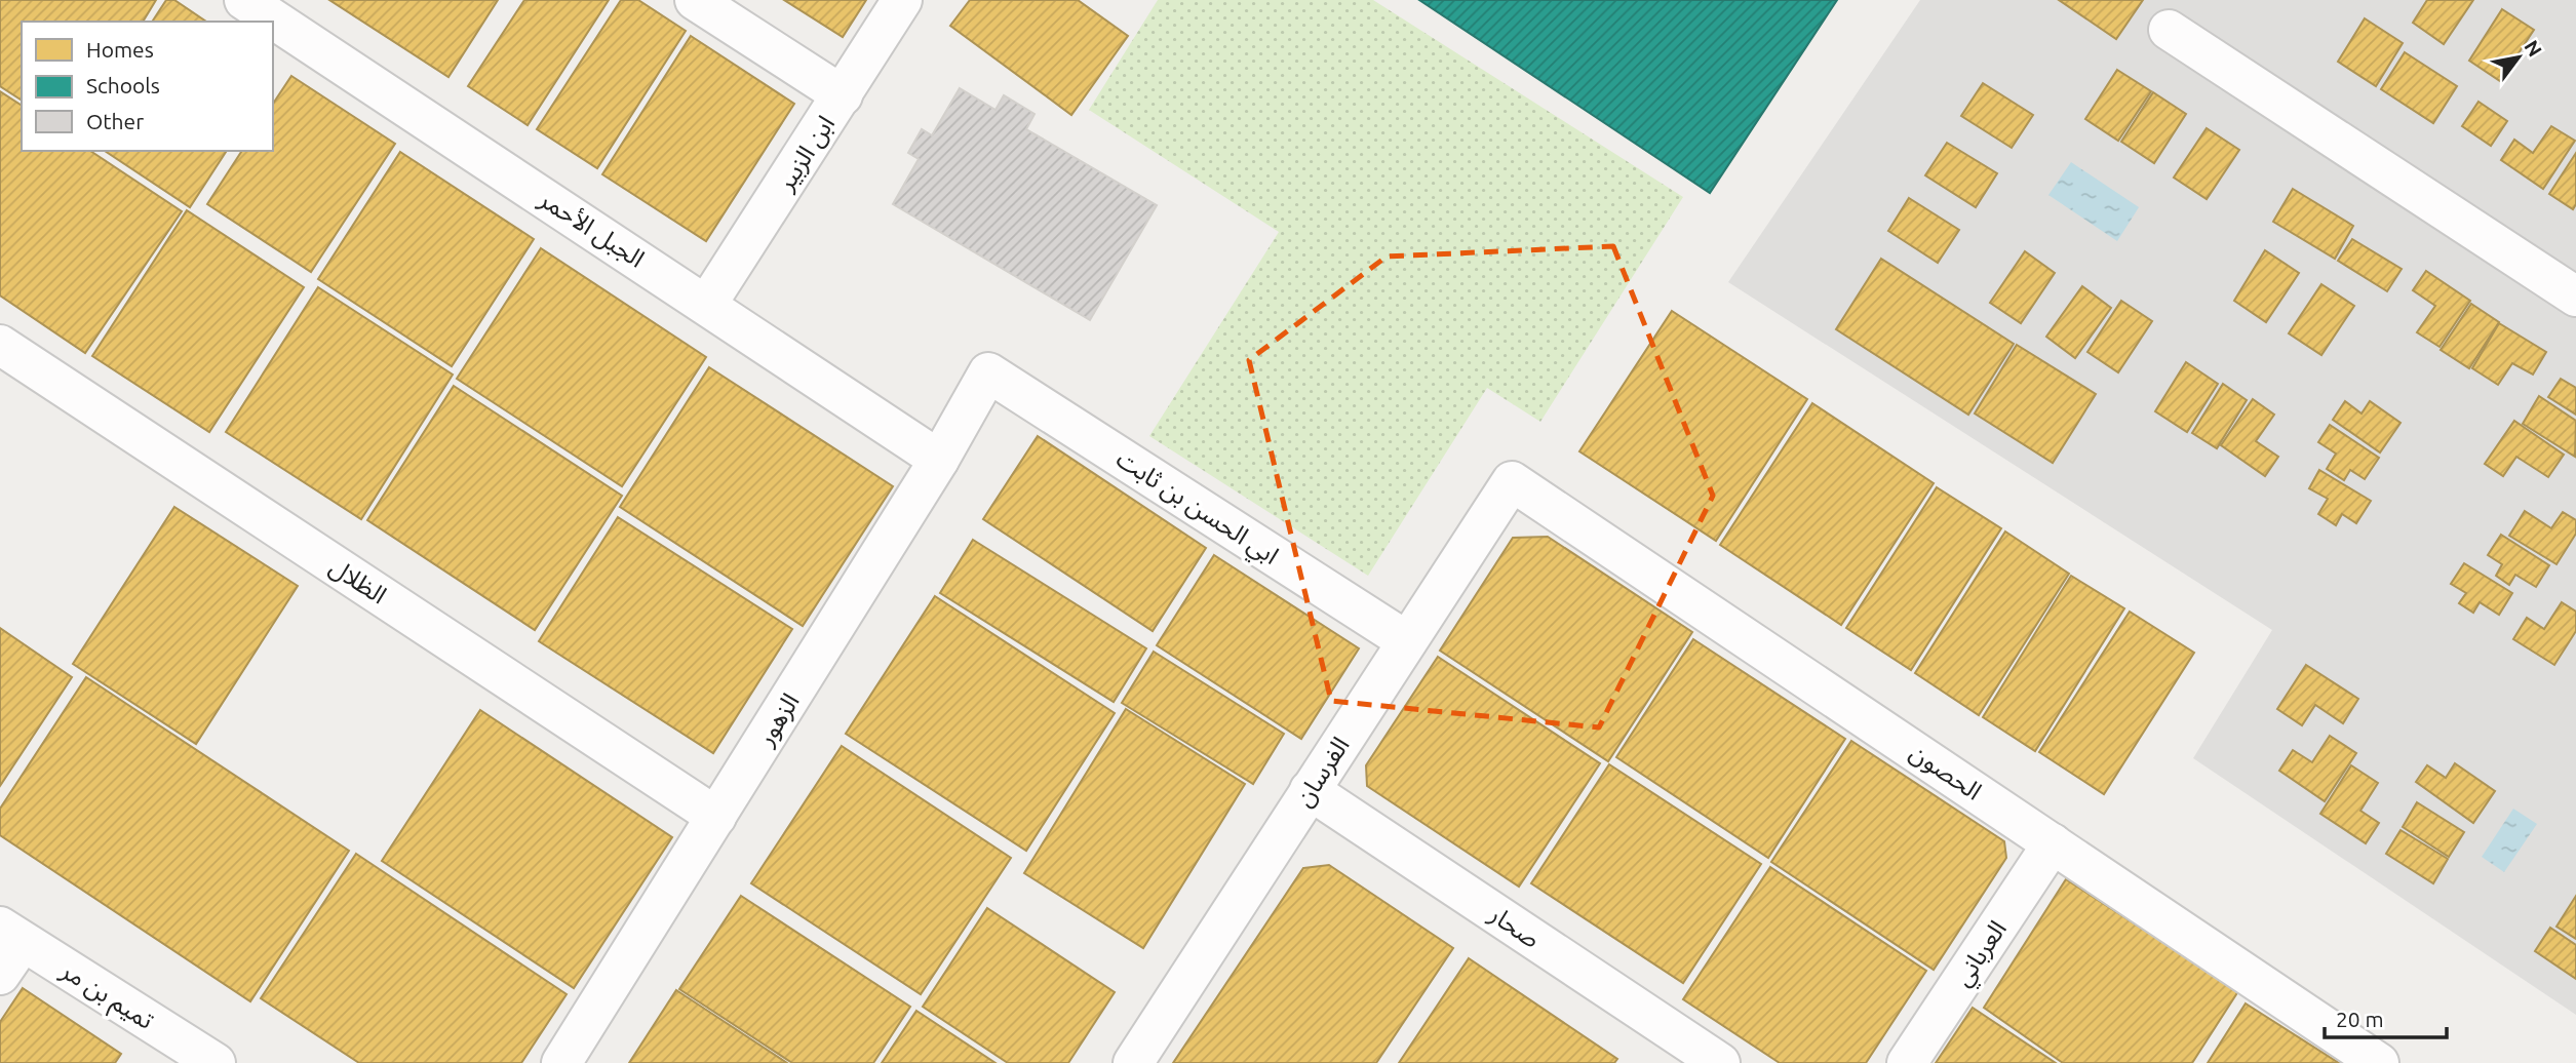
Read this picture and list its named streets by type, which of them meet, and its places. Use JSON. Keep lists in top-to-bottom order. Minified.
{"streets":{"street":["ابن الزبير","الجبل الأحمر","ابي الحسن بن ثابت","الظلال","الزهور","الفرسان","الحصون","صحار","العرباني","تميم بن مر"]},"crossings":[["ابن الزبير","الجبل الأحمر"],["الجبل الأحمر","الزهور"],["ابي الحسن بن ثابت","الزهور"],["ابي الحسن بن ثابت","الفرسان"],["الظلال","الزهور"],["الفرسان","الحصون"],["الفرسان","صحار"],["الحصون","العرباني"]],"legend":["Homes","Schools","Other"],"scale_bar":"20 m","north":"top right"}
